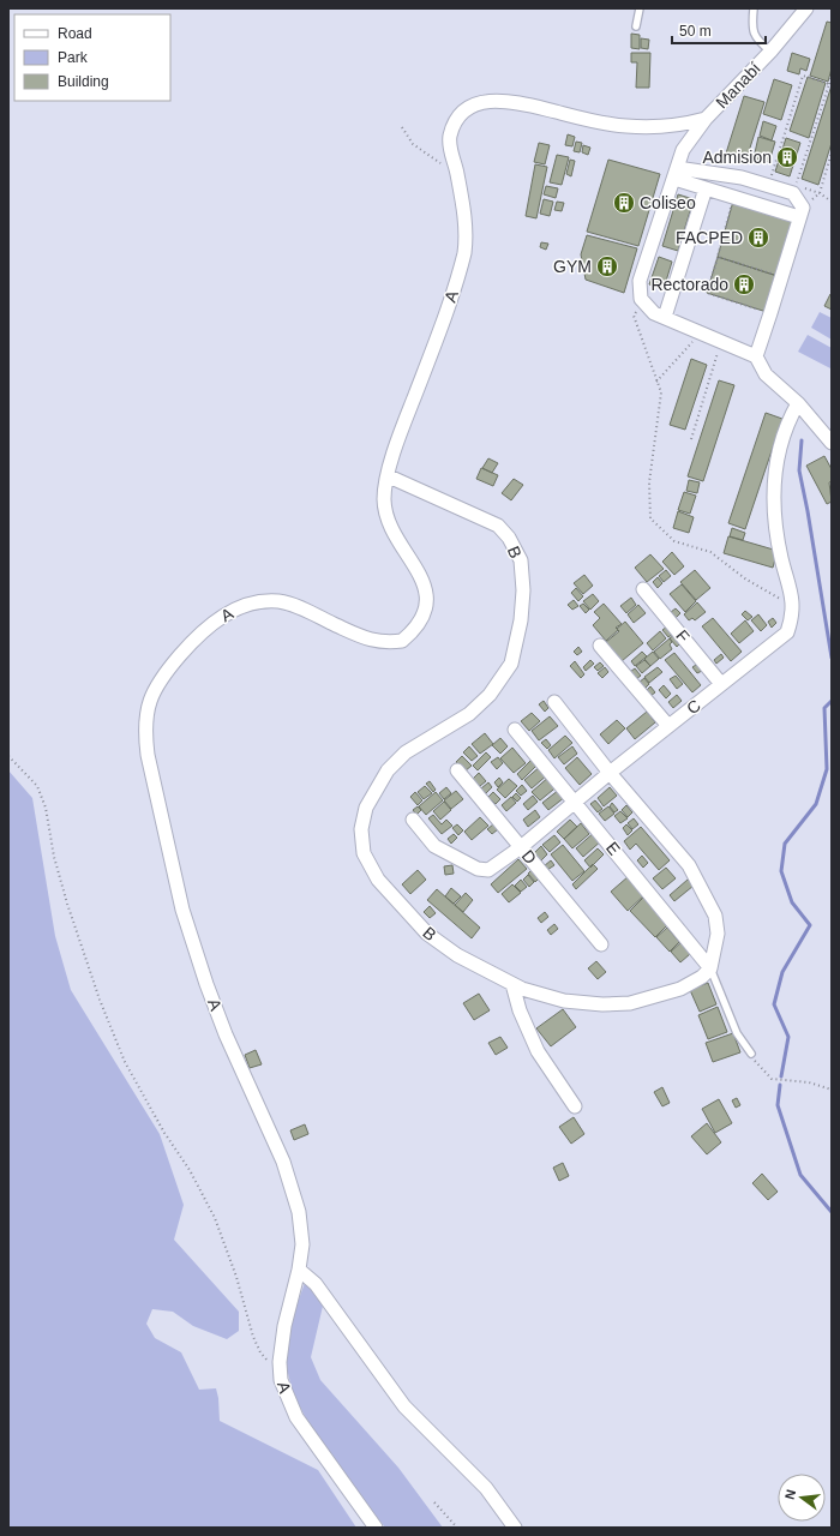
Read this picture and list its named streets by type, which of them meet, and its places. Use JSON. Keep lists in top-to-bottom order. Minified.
{"streets":{"street":["Manabí","A","B","F","C","E","D"]},"crossings":[["Manabí","A"],["A","B"],["B","E"],["F","C"],["C","E"],["C","D"]],"places":{"building":["Admision","Coliseo","FACPED","GYM","Rectorado"]},"legend":["Road","Park","Building"],"scale_bar":"50 m","north":"left"}
